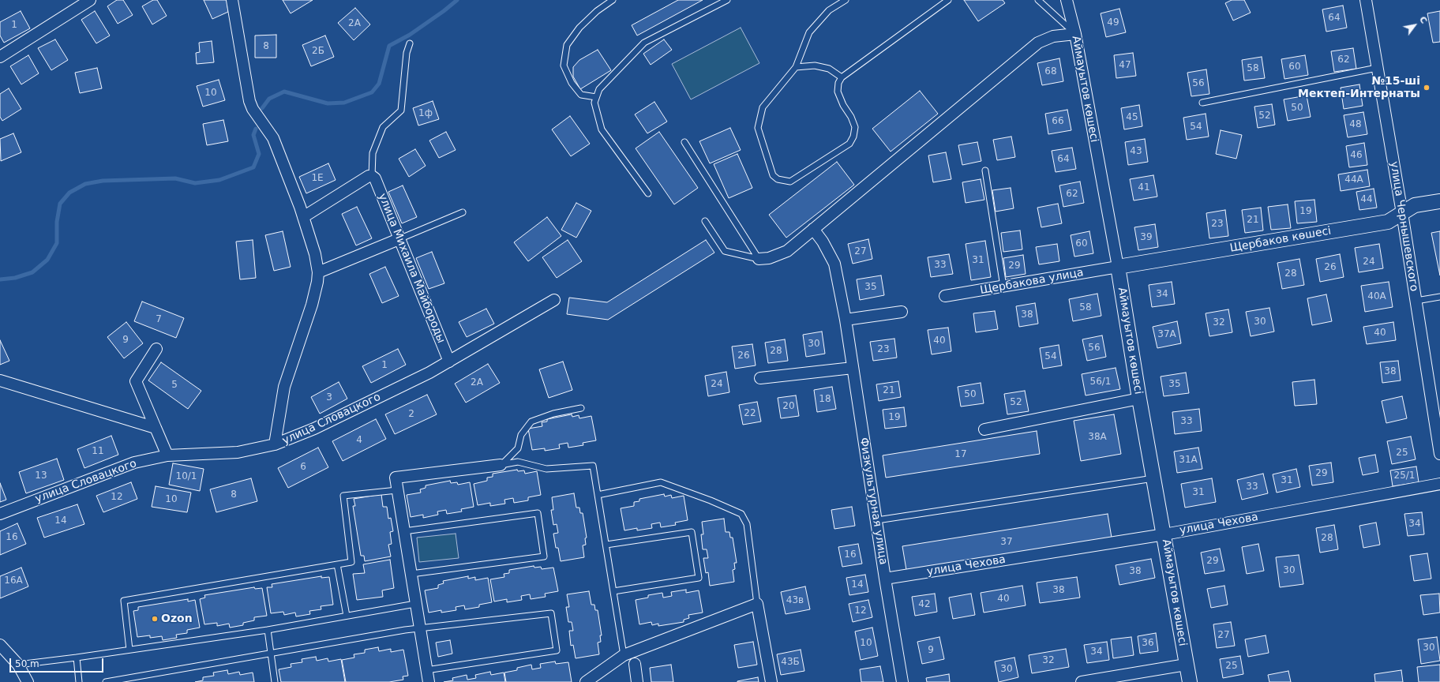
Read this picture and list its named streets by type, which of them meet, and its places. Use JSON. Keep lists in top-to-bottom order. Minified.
{"streets":{"street":["Аймауытов көшесі","улица Чернышевского","Щербаков көшесі","улица Михаила Майбороды","Щербакова улица","улица Словацкого","Физкультурная улица","улица Чехова"]},"crossings":[["Аймауытов көшесі","Щербаков көшесі"],["Аймауытов көшесі","Щербакова улица"],["Аймауытов көшесі","улица Чехова"],["улица Чернышевского","Щербаков көшесі"],["Щербаков көшесі","Щербакова улица"],["улица Михаила Майбороды","улица Словацкого"],["Физкультурная улица","улица Чехова"]],"places":["№15-ші Мектеп-Интернаты","Ozon"],"house_numbers":["64","49","2А","1","8","2Б","62","47","60","58","68","56","10","50","1ф","52","45","66","48","54","43","46","64","1Е","44А","41","62","44","19","21","23","39","60","27","31","24","33","29","26","28","35","34","40А","58","38","7","30","32","40","37А","9","40","30","56","23","28","26","54","1","38","56/1","2А","24","35","5","21","50","3","18","52","20","22","2","19","33","38А","4","11","25","17","31А","6","29","13","25/1","10/1","31","33","31","8","12","10","14","34","16","28","37","16","29","30","38","16А","14","38","40","43в","42","12","27","10","36","30","9","34","32","43Б","25","30"],"scale_bar":"50 m","north":"top right"}
